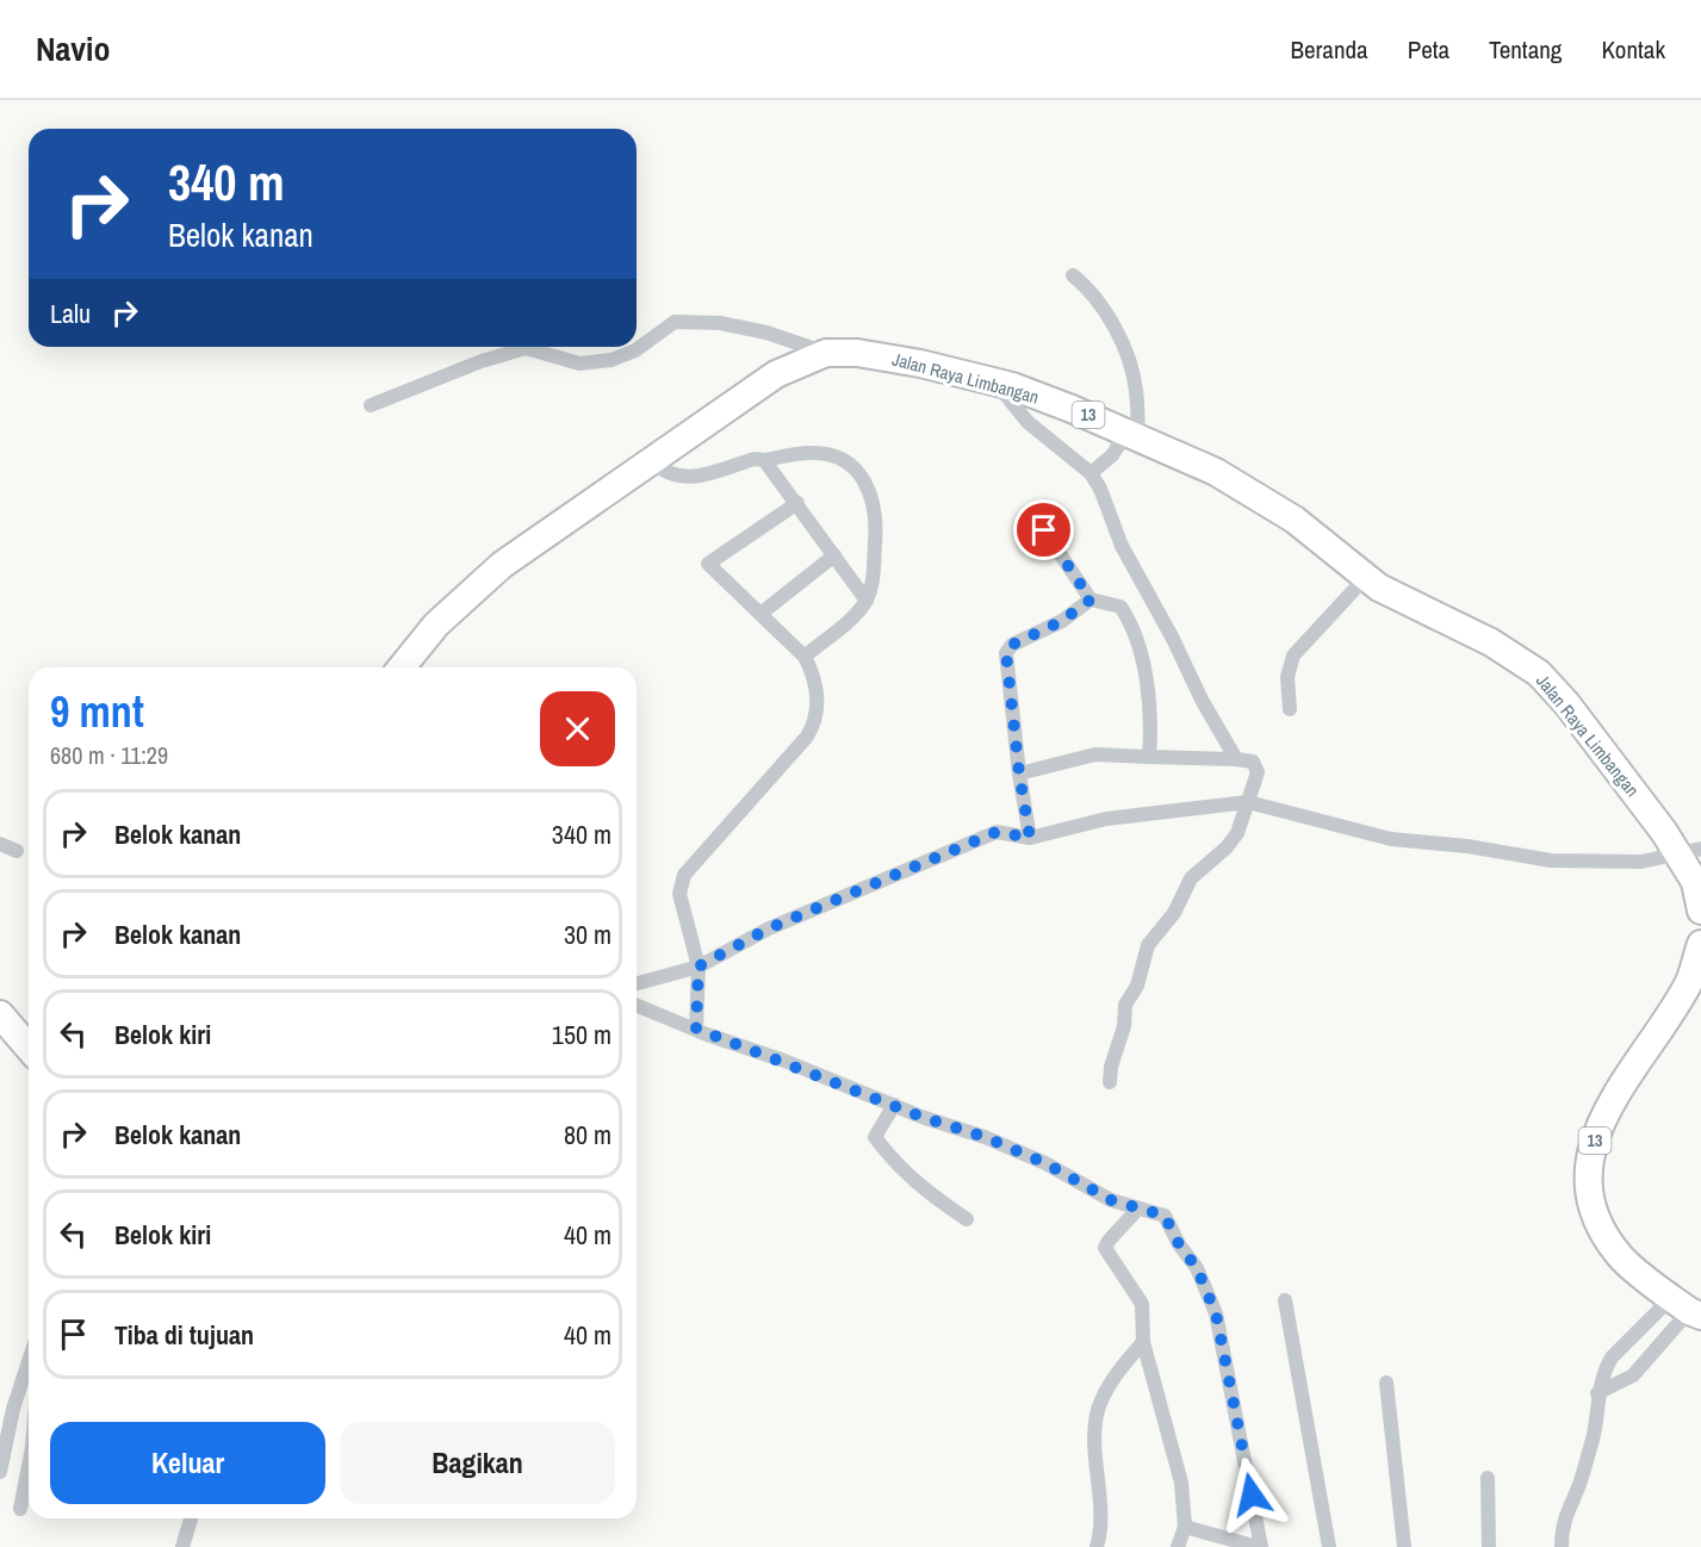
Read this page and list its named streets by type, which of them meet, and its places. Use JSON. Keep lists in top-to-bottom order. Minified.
{"streets":{"highway":["Jalan Raya Limbangan","13"]},"page":{"header":"Navio","nav":["Beranda","Peta","Tentang","Kontak"],"turn":["340 m","Belok kanan"],"then":"Lalu","heading":["9 mnt","680 m · 11:29"],"list":[{"name":"Belok kanan","value":"340 m"},{"name":"Belok kanan","value":"30 m"},{"name":"Belok kiri","value":"150 m"},{"name":"Belok kanan","value":"80 m"},{"name":"Belok kiri","value":"40 m"},{"name":"Tiba di tujuan","value":"40 m"}],"buttons":["Keluar","Bagikan"]}}
